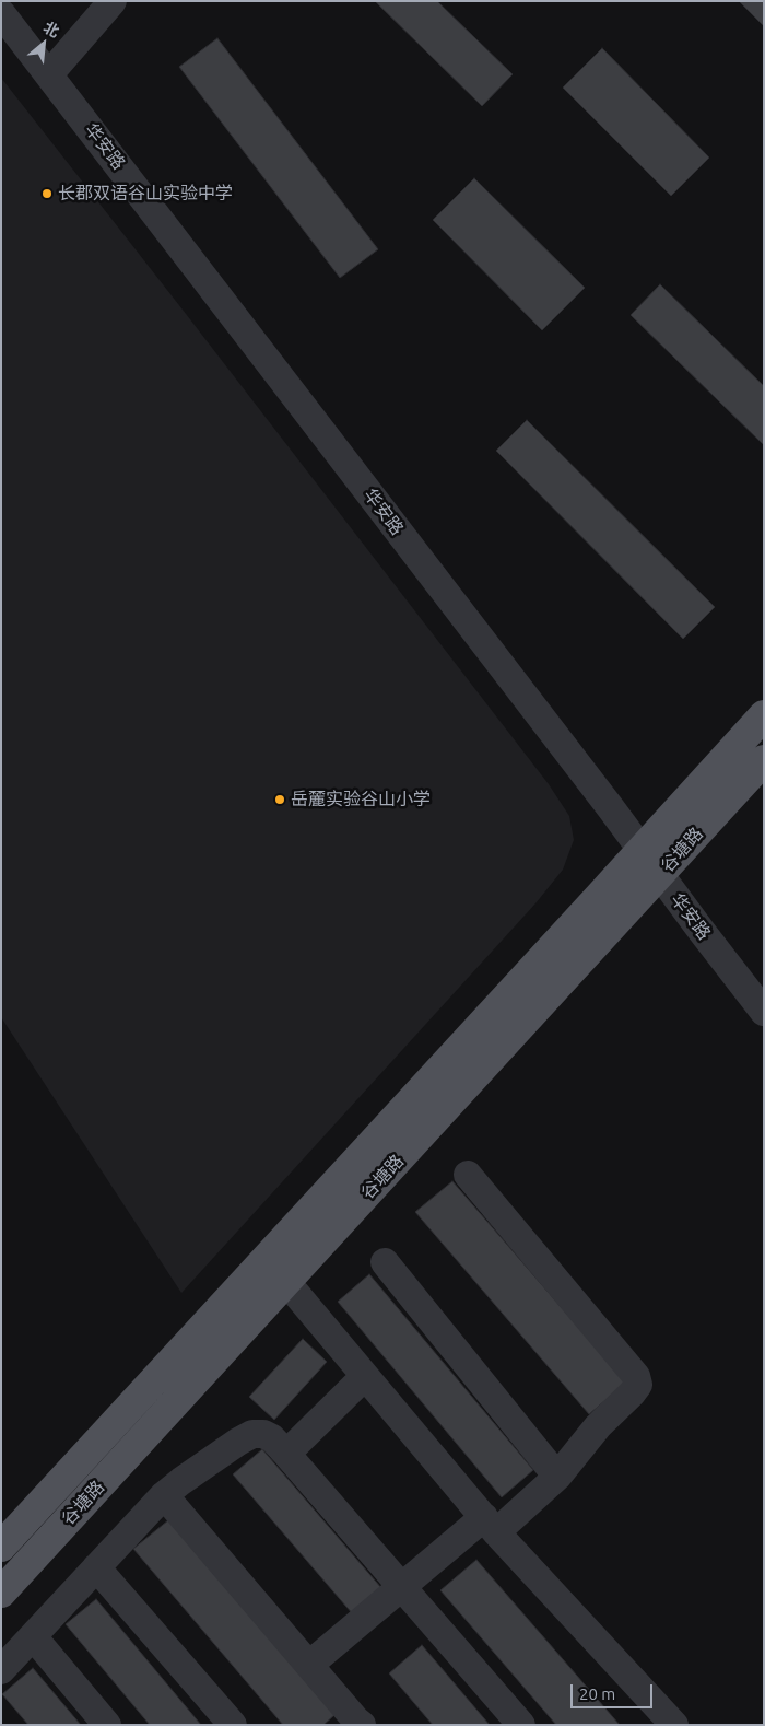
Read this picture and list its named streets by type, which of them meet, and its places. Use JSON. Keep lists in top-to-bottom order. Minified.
{"streets":{"main road":["谷塘路"],"street":["华安路"]},"crossings":[["华安路","谷塘路"]],"places":["长郡双语谷山实验中学","岳麓实验谷山小学"],"scale_bar":"20 m","north":"top right"}
